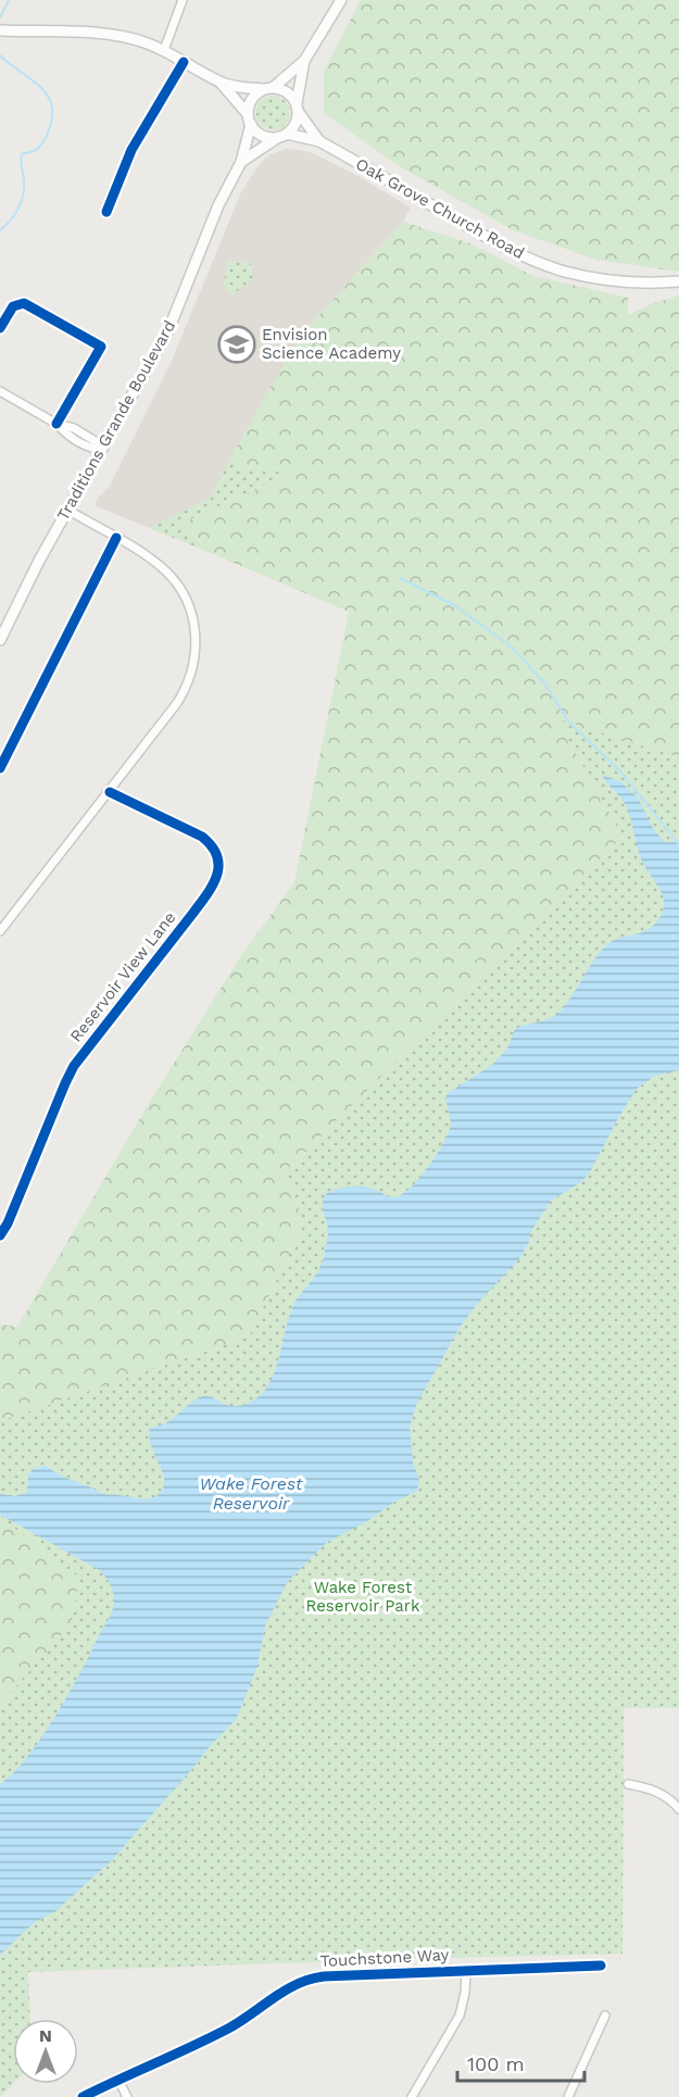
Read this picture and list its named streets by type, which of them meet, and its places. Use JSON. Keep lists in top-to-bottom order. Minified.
{"streets":{"main road":["Oak Grove Church Road","Traditions Grande Boulevard"],"street":["Reservoir View Lane","Touchstone Way"]},"crossings":[["Oak Grove Church Road","Traditions Grande Boulevard"]],"water":["Wake Forest Reservoir"],"parks":["Wake Forest Reservoir Park"],"places":{"school or university":["Envision Science Academy"]},"scale_bar":"100 m","north":"top"}
